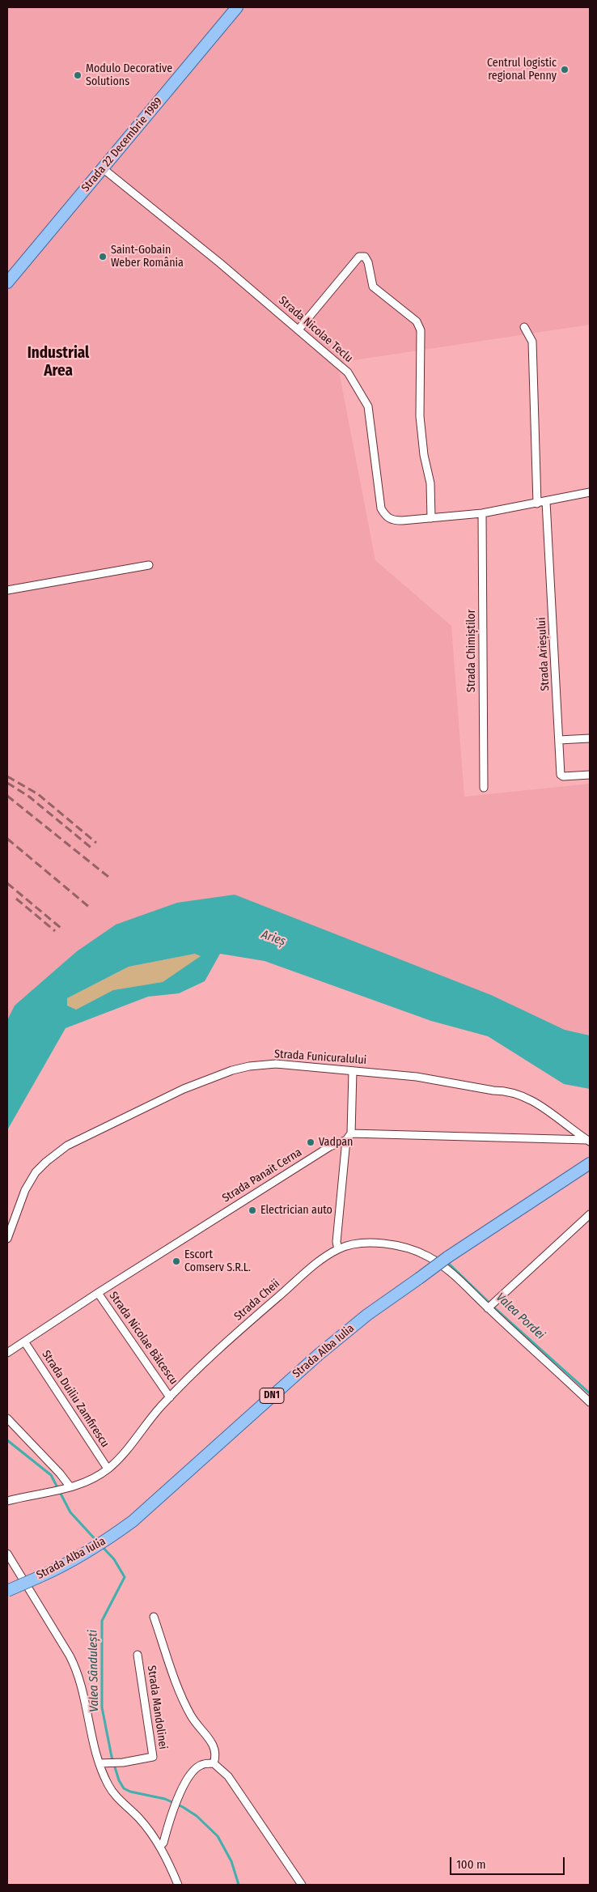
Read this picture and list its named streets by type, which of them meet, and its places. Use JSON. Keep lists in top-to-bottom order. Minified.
{"streets":{"main road":["Strada 22 Decembrie 1989","Strada Alba Iulia","DN1"],"street":["Strada Nicolae Teclu","Strada Chimiștilor","Strada Arieșului","Strada Funicuralului","Strada Panait Cerna","Strada Cheii","Strada Nicolae Bălcescu","Strada Duiliu Zamfirescu","Strada Mandolinei"]},"crossings":[["Strada 22 Decembrie 1989","Strada Nicolae Teclu"],["Strada Nicolae Teclu","Strada Chimiștilor"],["Strada Nicolae Teclu","Strada Arieșului"],["Strada Funicuralului","Strada Panait Cerna"],["Strada Panait Cerna","Strada Nicolae Bălcescu"],["Strada Panait Cerna","Strada Duiliu Zamfirescu"],["Strada Cheii","Strada Nicolae Bălcescu"],["Strada Cheii","Strada Duiliu Zamfirescu"]],"districts":["Industrial Area"],"water":["Arieș","Valea Pordei","Valea Sândulești"],"places":["Centrul logistic regional Penny","Modulo Decorative Solutions","Saint-Gobain Weber România","Vadpan","Electrician auto","Escort Comserv S.R.L."],"scale_bar":"100 m"}
